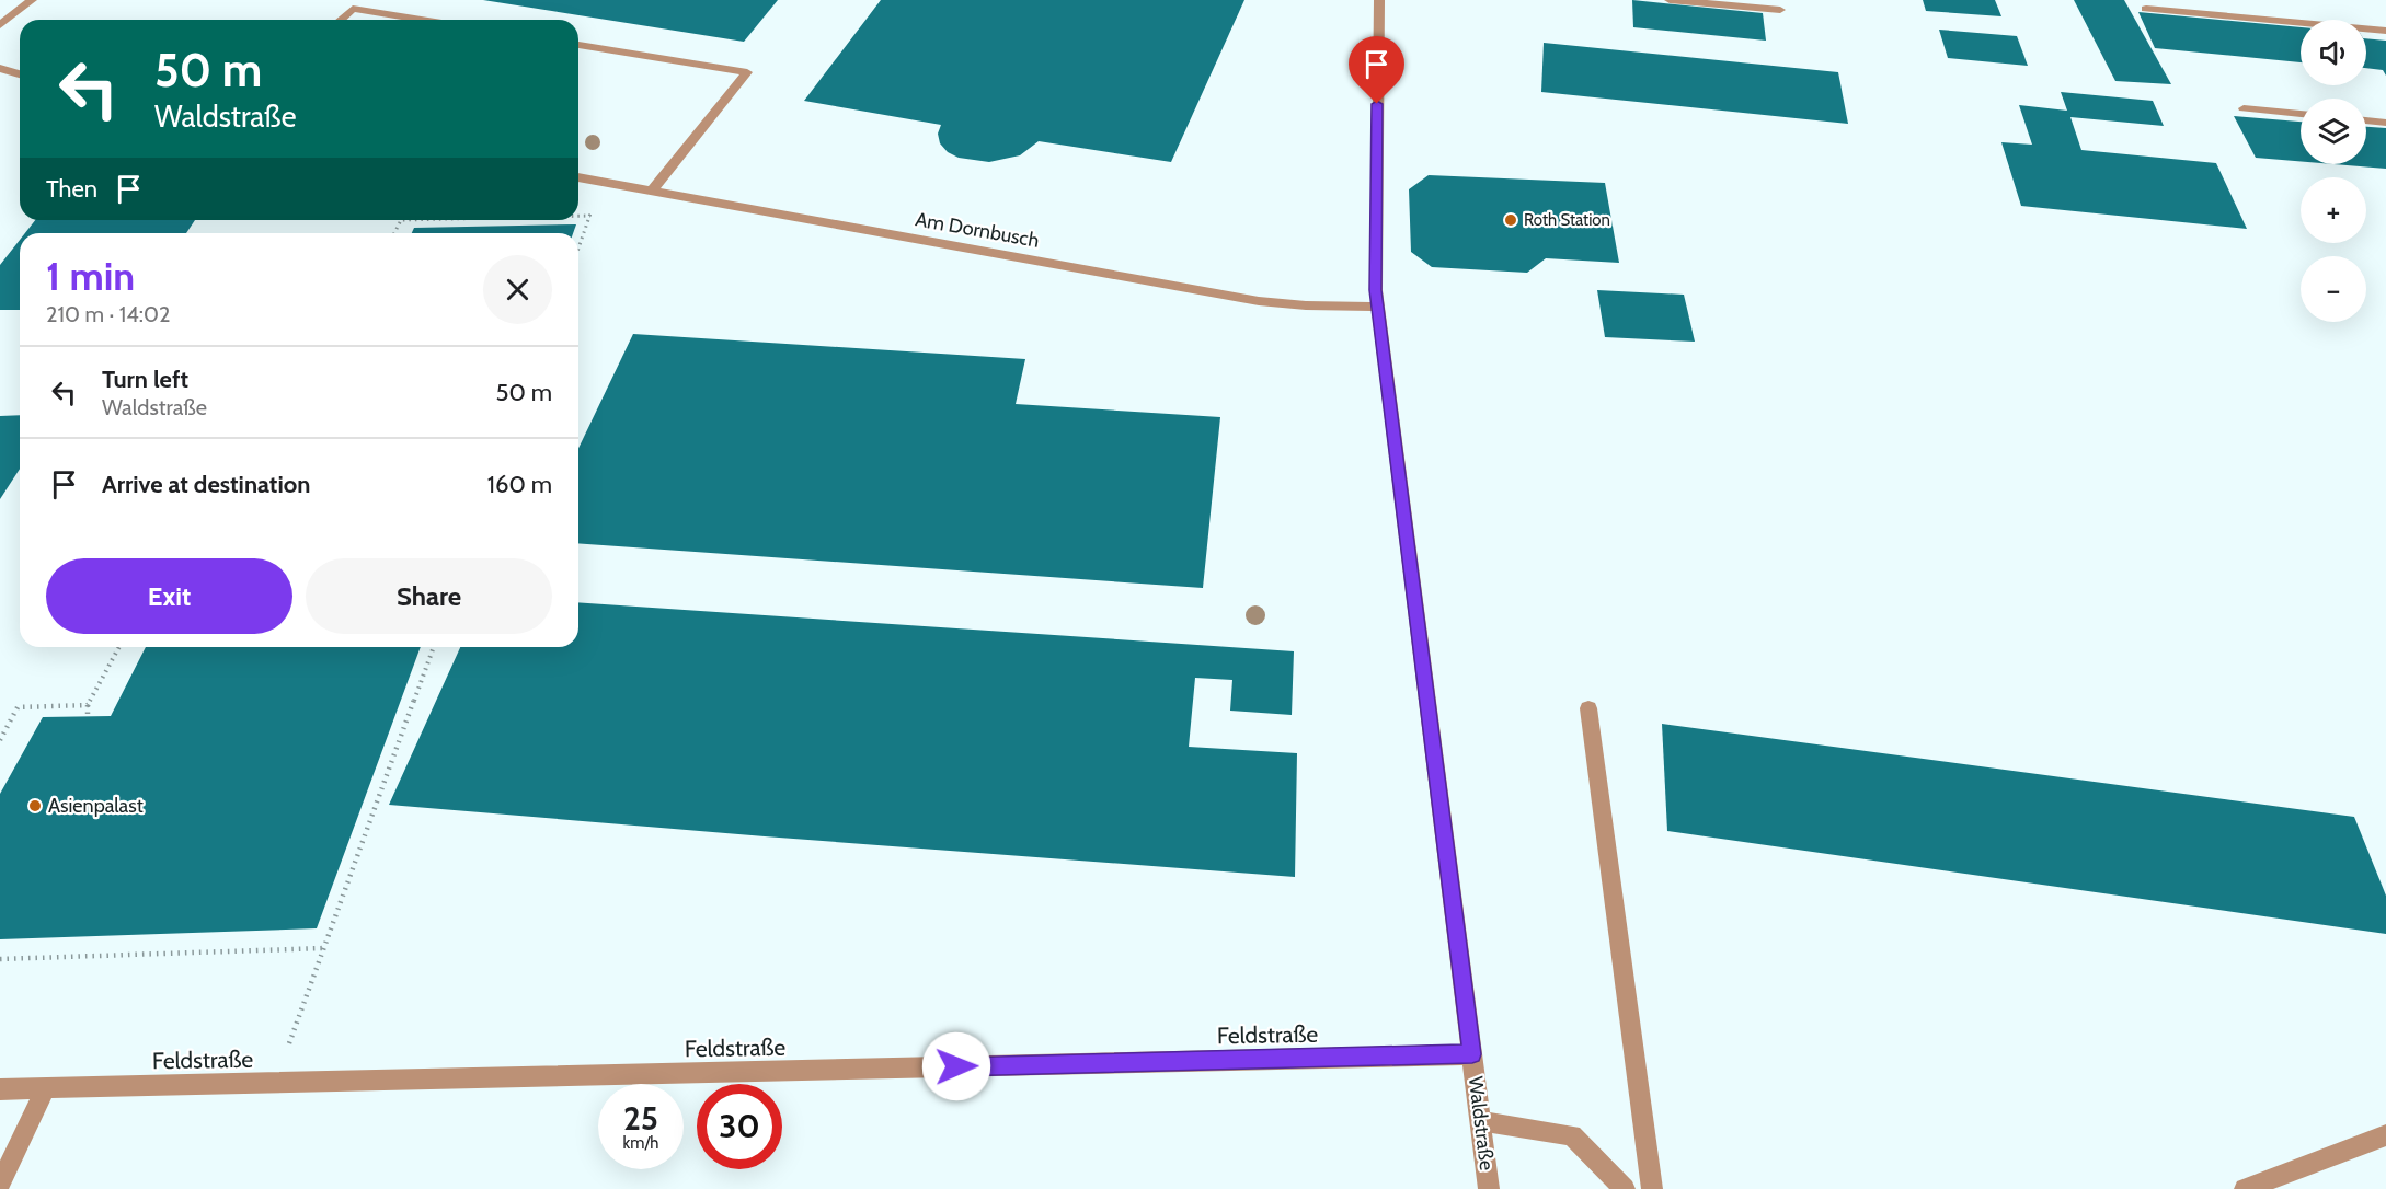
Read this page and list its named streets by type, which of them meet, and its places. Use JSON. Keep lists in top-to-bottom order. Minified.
{"streets":{"street":["Am Dornbusch","Feldstraße","Waldstraße"]},"crossings":[["Am Dornbusch","Waldstraße"],["Feldstraße","Waldstraße"]],"places":["Roth Station","Asienpalast"],"page":{"map_buttons":["+","−"],"turn":["50 m","Waldstraße"],"then":"Then","heading":["1 min","210 m · 14:02"],"list":[{"name":"Turn left","note":"Waldstraße","value":"50 m"},{"name":"Arrive at destination","value":"160 m"}],"buttons":["Exit","Share"],"speed":"25 km/h","limit":"30"}}
